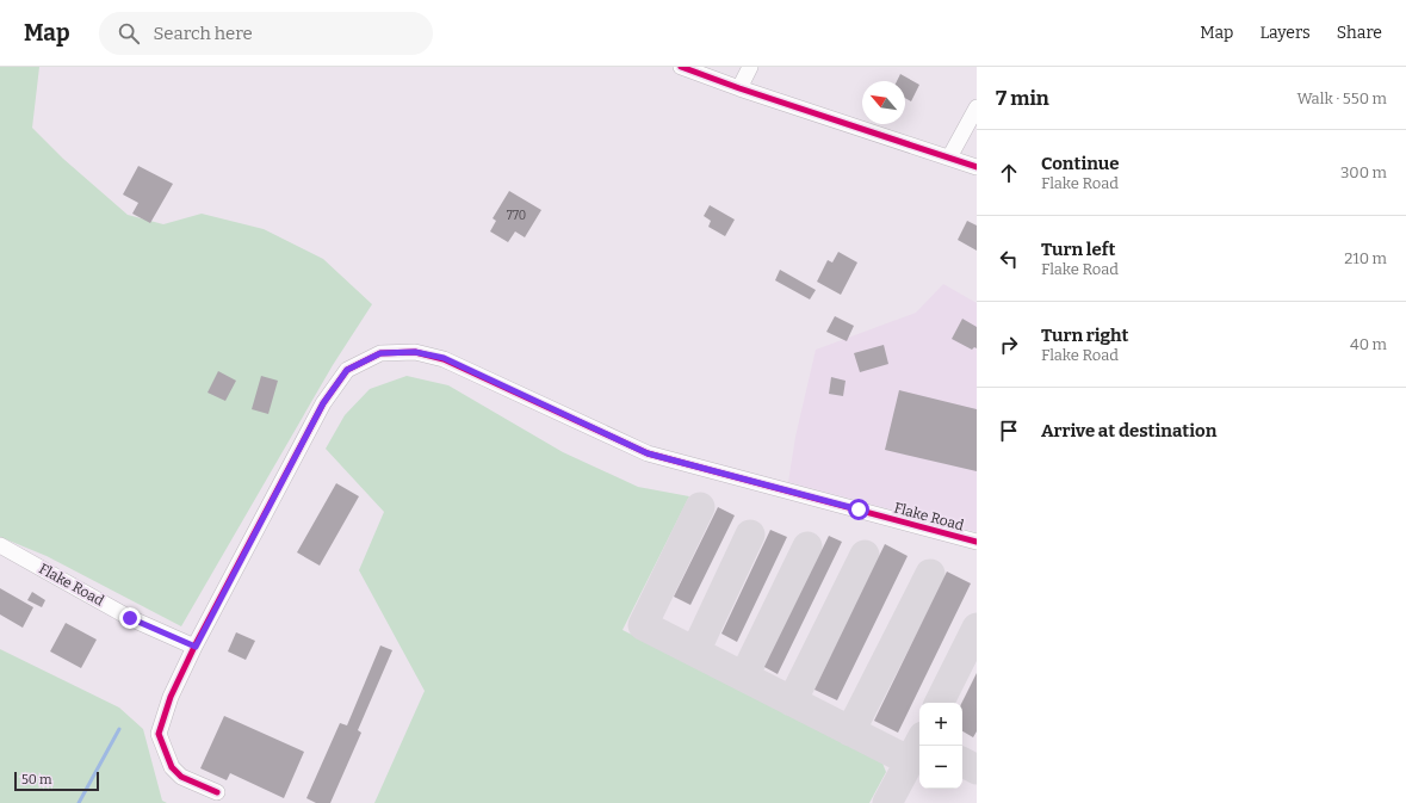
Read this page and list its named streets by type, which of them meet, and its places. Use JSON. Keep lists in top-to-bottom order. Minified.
{"streets":{"street":["Flake Road"]},"house_numbers":["770"],"scale_bar":"50 m","north":"top left","page":{"header":"Map","search":"Search here","nav":["Map","Layers","Share"],"heading":["7 min","Walk · 550 m"],"list":[["Continue","Flake Road","300 m"],["Turn left","Flake Road","210 m"],["Turn right","Flake Road","40 m"],"Arrive at destination"],"map_buttons":["+","−"],"scale":"50 m"}}
